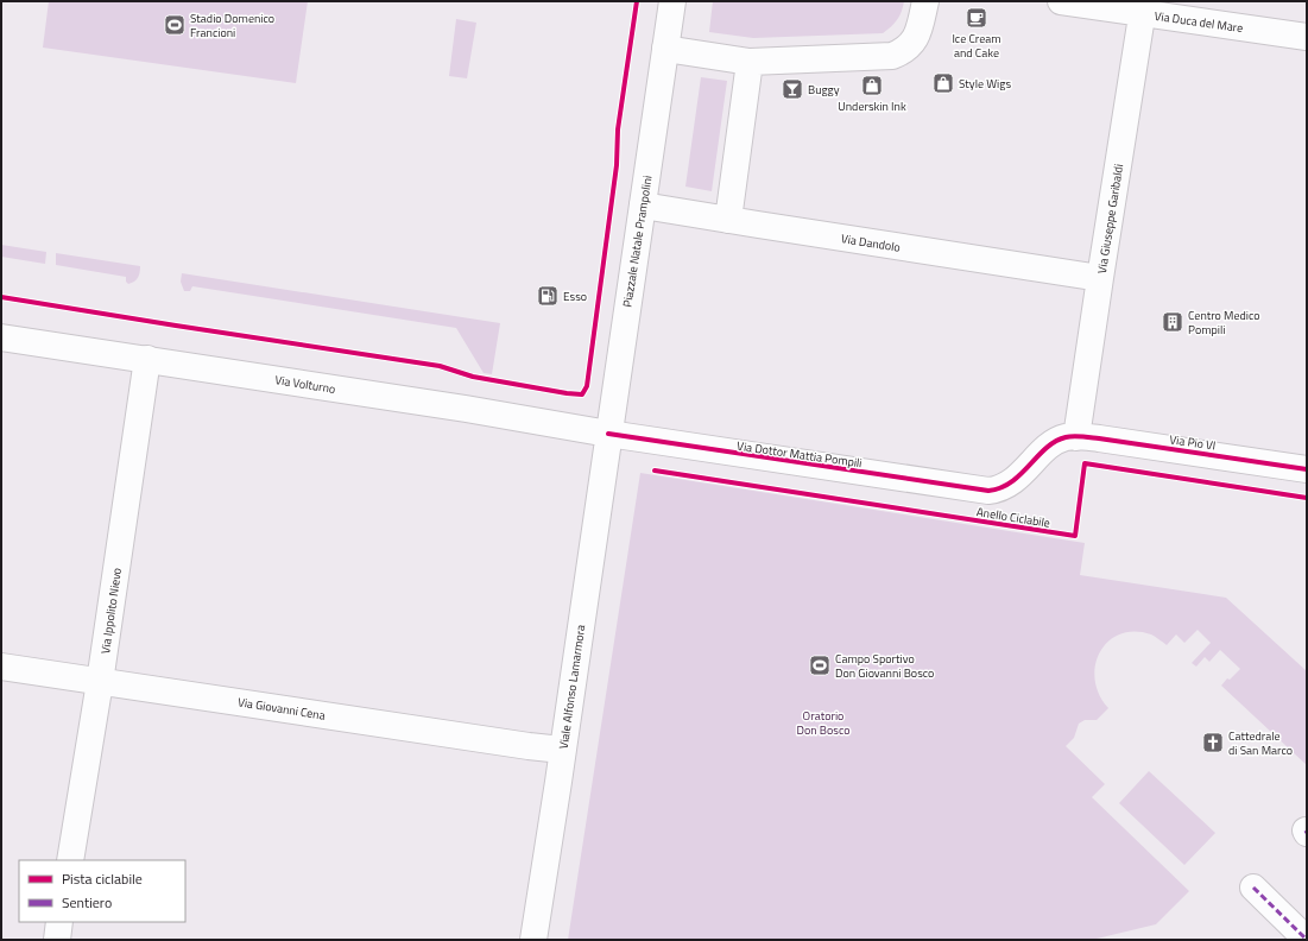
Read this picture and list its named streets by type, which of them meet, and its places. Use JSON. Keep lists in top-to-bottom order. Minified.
{"streets":{"street":["Via Duca del Mare","Via Giuseppe Garibaldi","Piazzale Natale Prampolini","Via Dandolo","Via Volturno","Via Pio VI","Via Dottor Mattia Pompili","Via Ippolito Nievo","Viale Alfonso Lamarmora","Via Giovanni Cena"],"cycle path":["Anello Ciclabile"]},"crossings":[["Via Duca del Mare","Via Giuseppe Garibaldi"],["Via Giuseppe Garibaldi","Via Dandolo"],["Via Giuseppe Garibaldi","Via Pio VI"],["Piazzale Natale Prampolini","Via Dandolo"],["Piazzale Natale Prampolini","Via Volturno"],["Piazzale Natale Prampolini","Via Dottor Mattia Pompili"],["Piazzale Natale Prampolini","Viale Alfonso Lamarmora"],["Via Volturno","Via Dottor Mattia Pompili"],["Via Volturno","Via Ippolito Nievo"],["Via Volturno","Viale Alfonso Lamarmora"],["Via Pio VI","Via Dottor Mattia Pompili"],["Via Dottor Mattia Pompili","Viale Alfonso Lamarmora"],["Via Ippolito Nievo","Via Giovanni Cena"],["Viale Alfonso Lamarmora","Via Giovanni Cena"]],"parks":["Oratorio Don Bosco"],"places":{"cafe":["Ice Cream and Cake"],"sports":["Stadio Domenico Francioni","Campo Sportivo Don Giovanni Bosco"],"shop":["Style Wigs","Underskin Ink"],"bar":["Buggy"],"fuel station":["Esso"],"building":["Centro Medico Pompili"],"church":["Cattedrale di San Marco"]},"legend":["Pista ciclabile","Sentiero"]}
